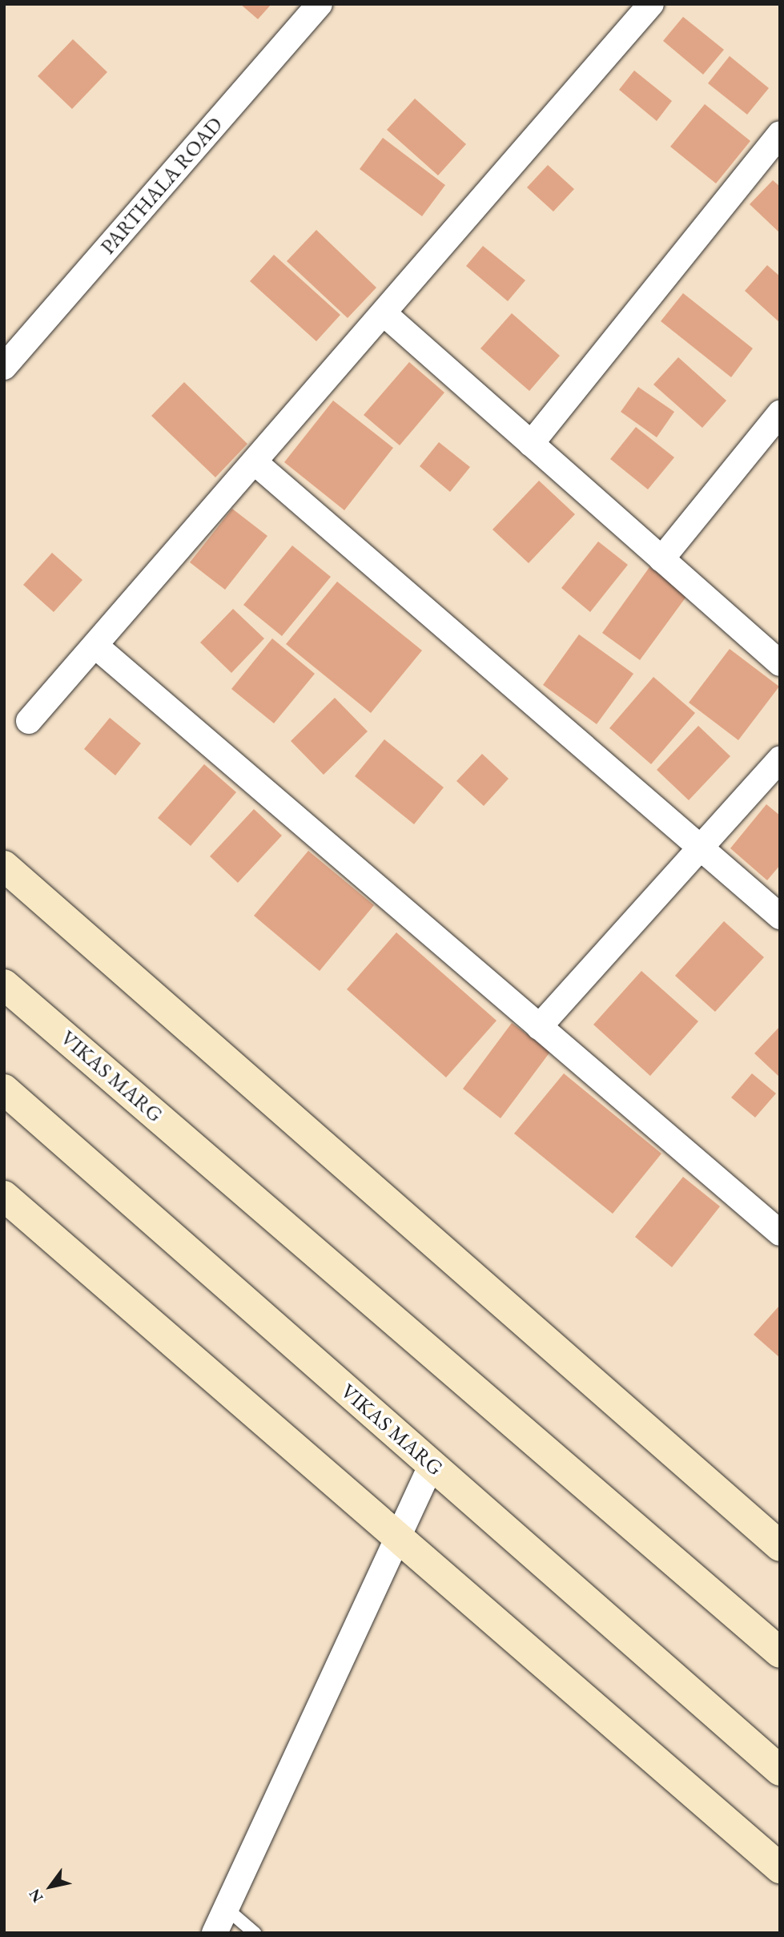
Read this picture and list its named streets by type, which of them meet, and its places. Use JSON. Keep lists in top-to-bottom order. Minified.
{"streets":{"street":["PARTHALA ROAD","VIKAS MARG"]},"north":"bottom left"}
